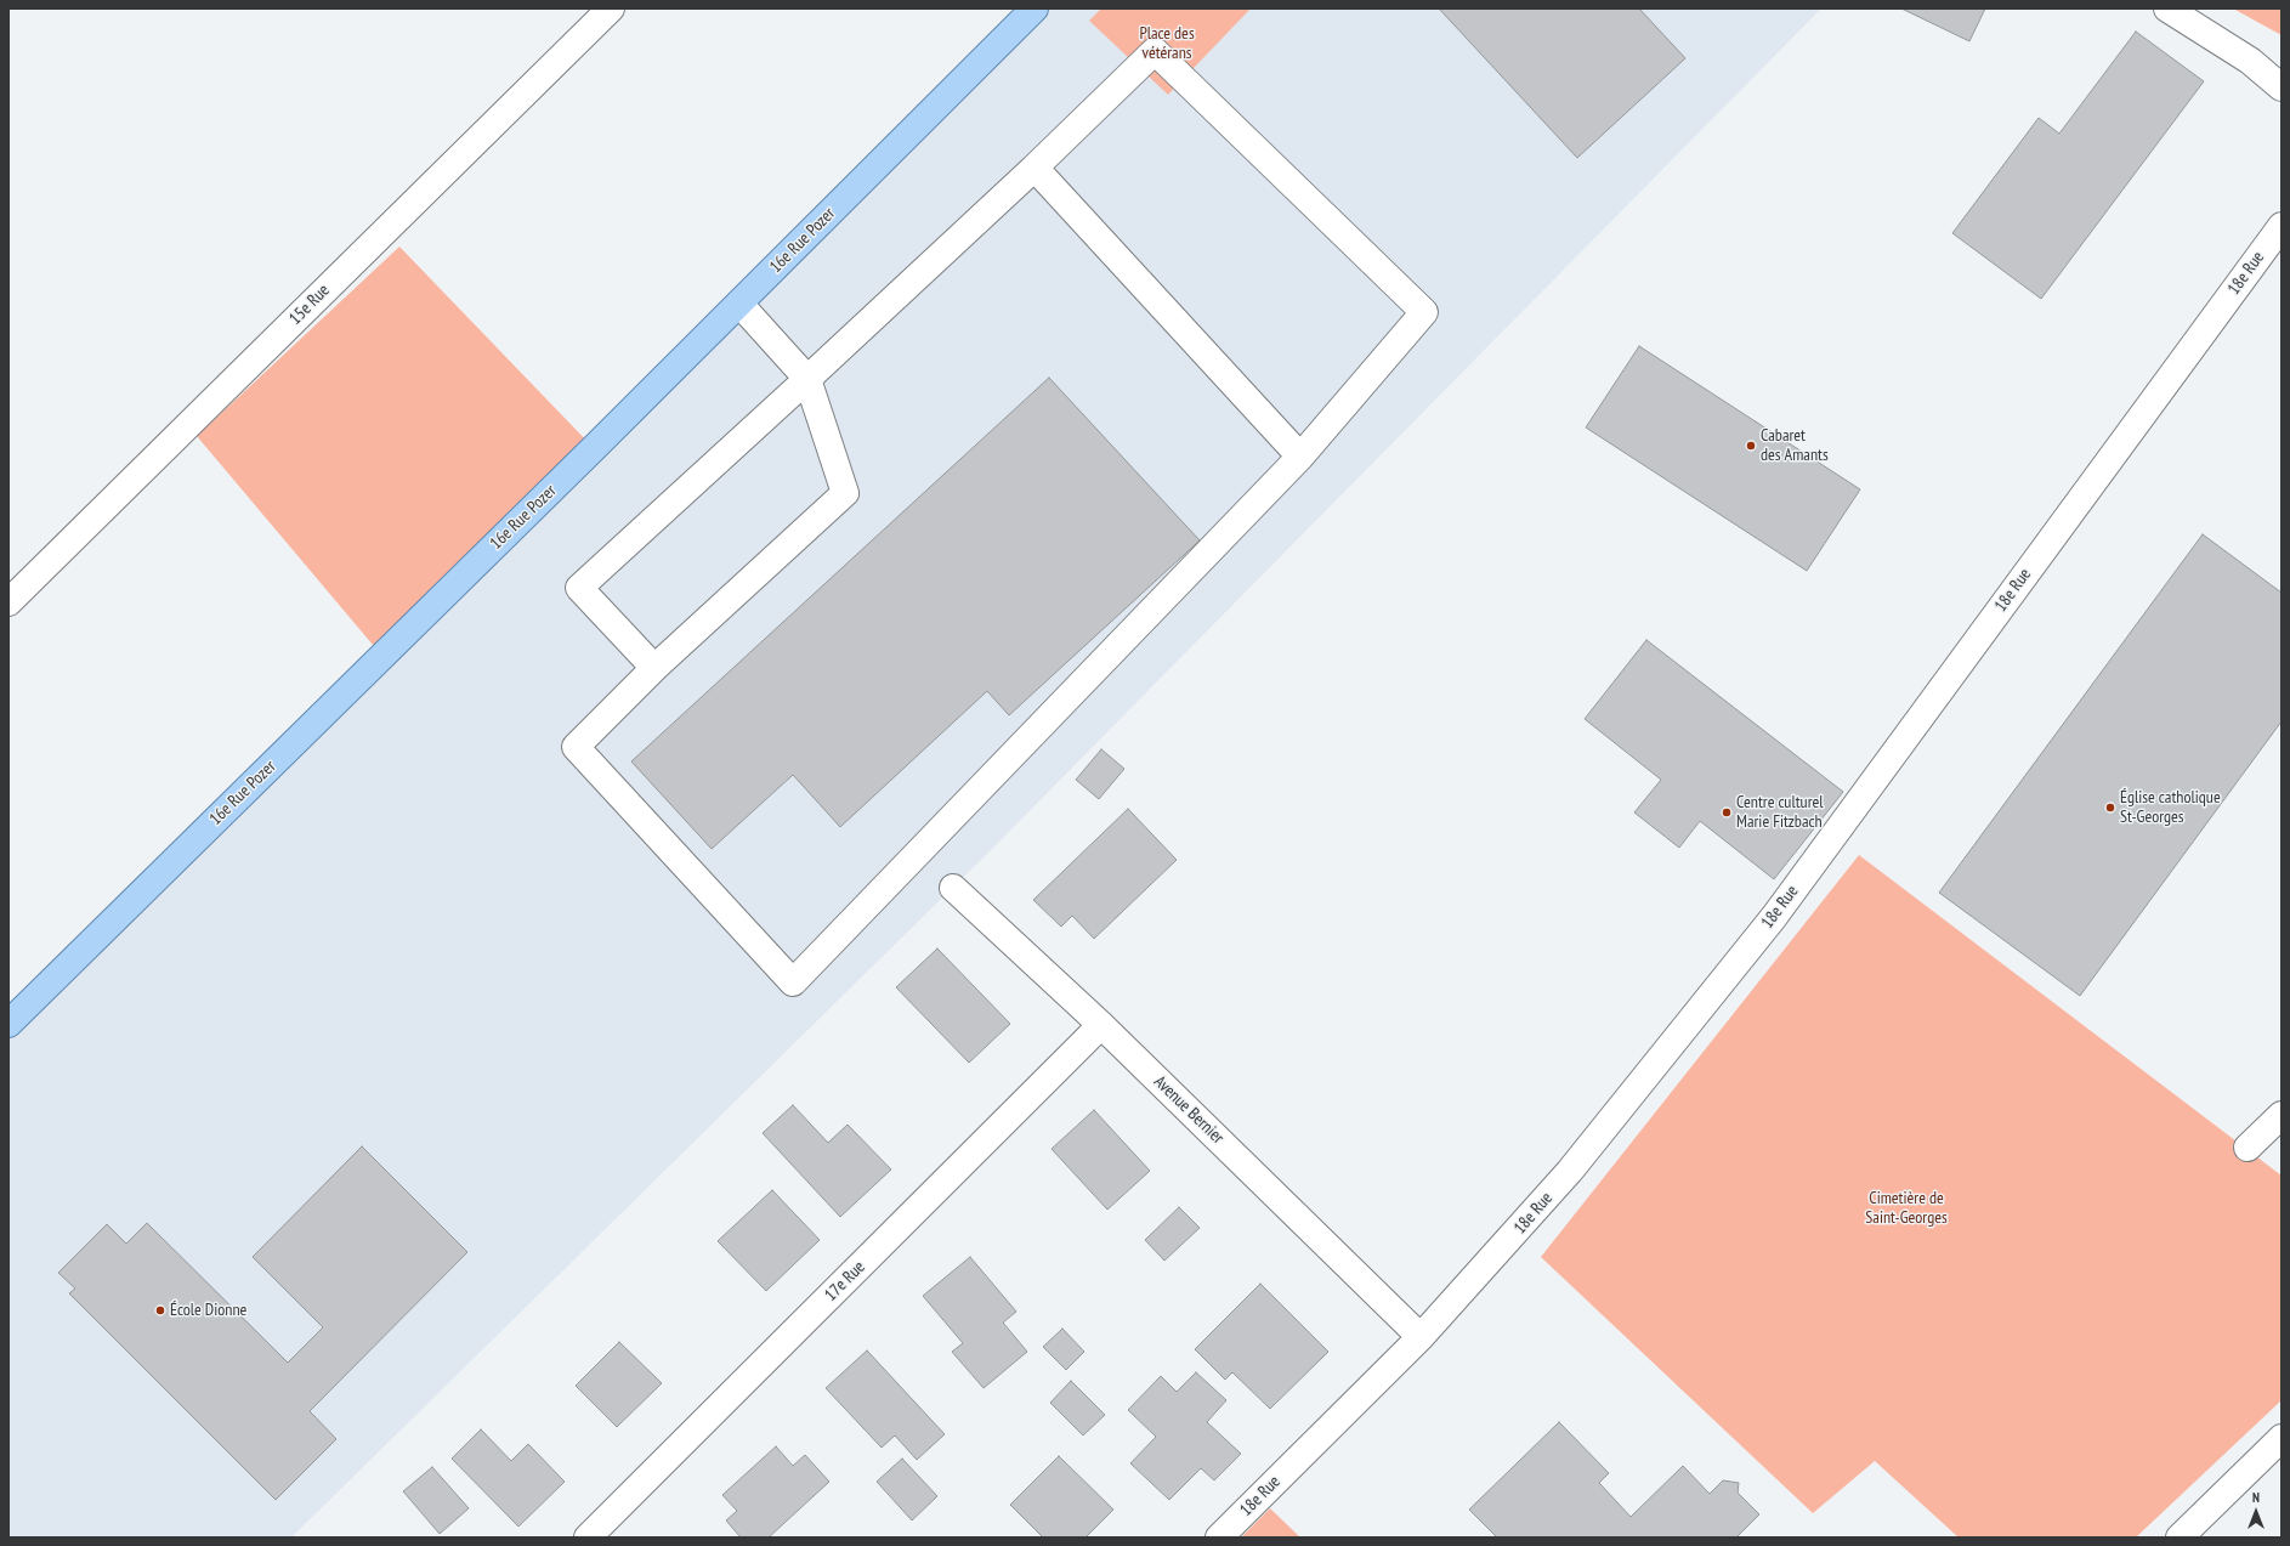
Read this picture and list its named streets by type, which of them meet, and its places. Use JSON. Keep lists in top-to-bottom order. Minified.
{"streets":{"main road":["16e Rue Pozer"],"street":["18e Rue","15e Rue","Avenue Bernier","17e Rue"]},"crossings":[["18e Rue","Avenue Bernier"],["Avenue Bernier","17e Rue"]],"parks":["Place des vétérans","Cimetière de Saint-Georges"],"places":["Cabaret des Amants","Église catholique St-Georges","Centre culturel Marie Fitzbach","École Dionne"],"north":"top"}
